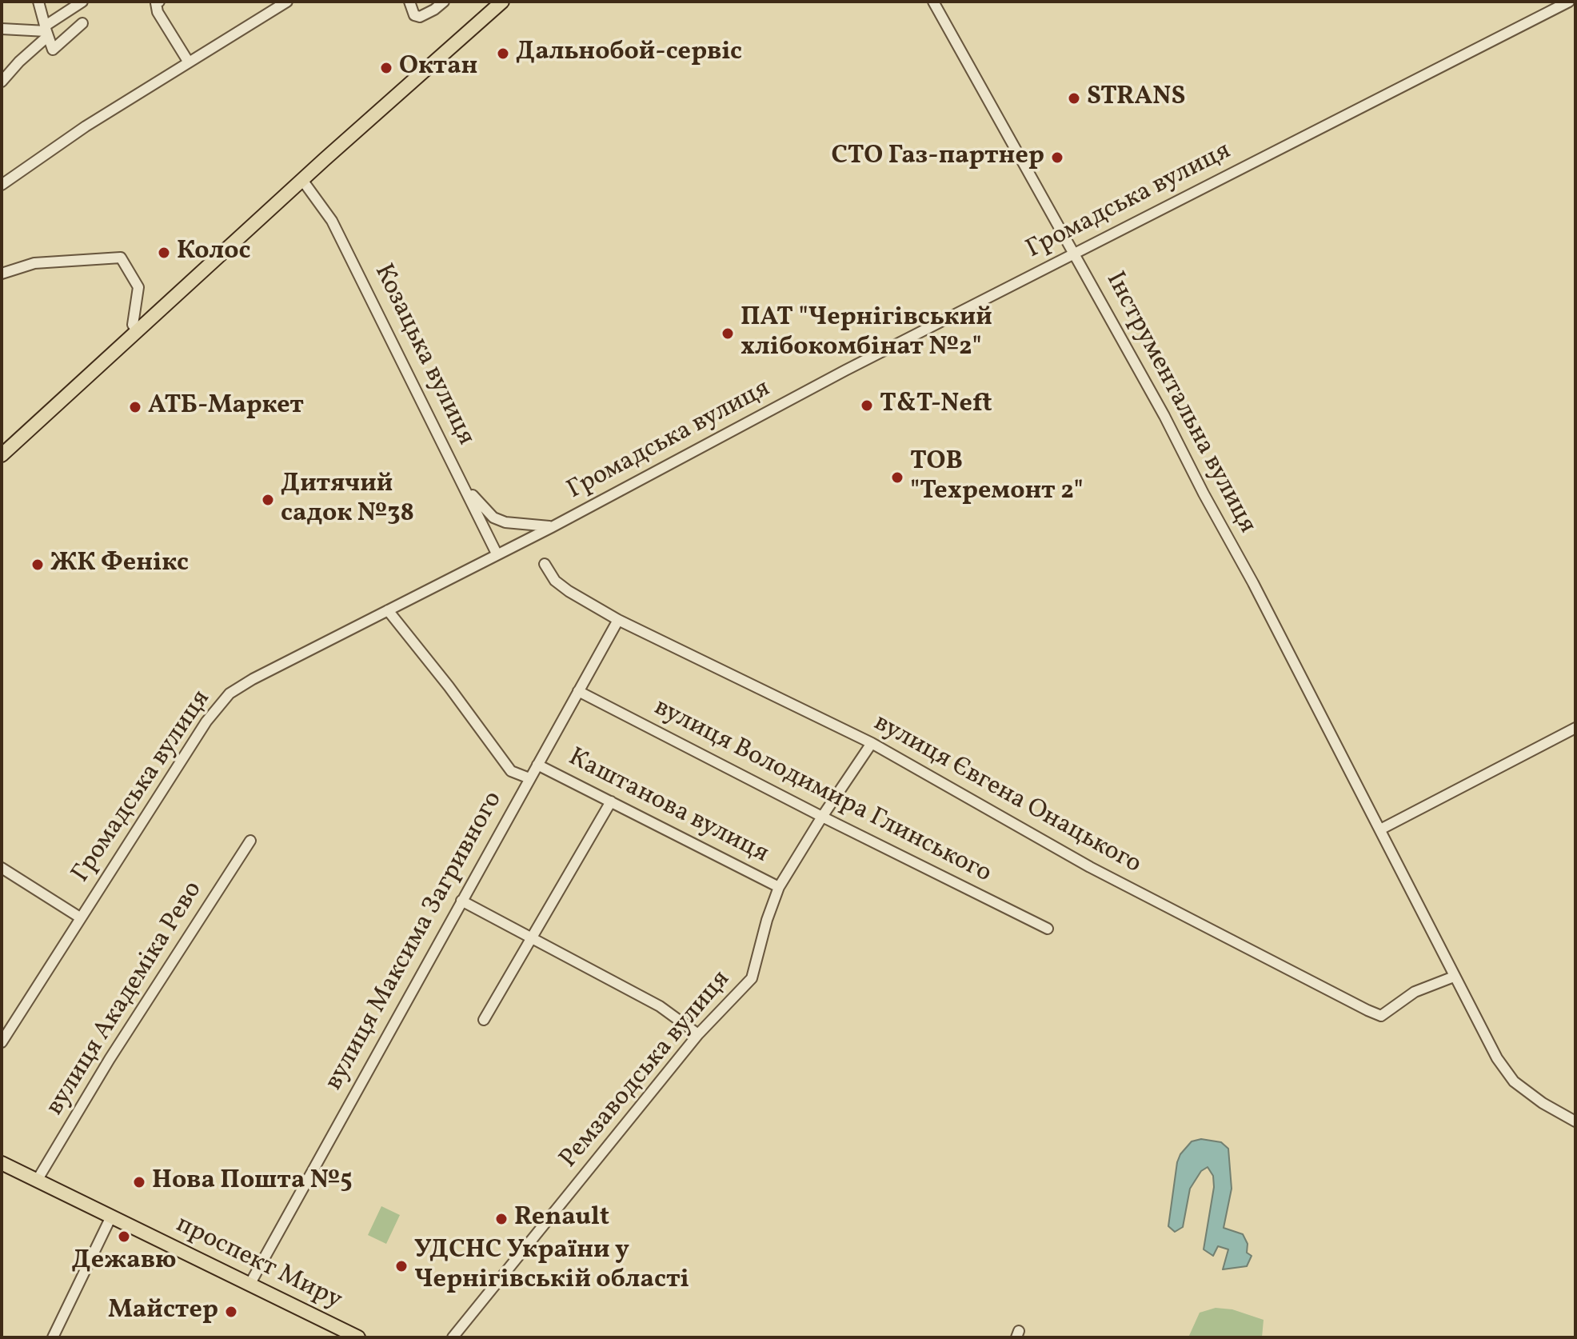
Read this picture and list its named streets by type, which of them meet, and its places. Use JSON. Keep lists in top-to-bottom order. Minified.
{"streets":{"main road":["проспект Миру"],"street":["Громадська вулиця","Козацька вулиця","Інструментальна вулиця","вулиця Володимира Глинського","вулиця Євгена Онацького","Каштанова вулиця","вулиця Максима Загривного","вулиця Академіка Рево","Ремзаводська вулиця"]},"crossings":[["Громадська вулиця","Козацька вулиця"],["Громадська вулиця","Інструментальна вулиця"],["Громадська вулиця","Каштанова вулиця"],["Інструментальна вулиця","вулиця Євгена Онацького"],["вулиця Володимира Глинського","вулиця Максима Загривного"],["вулиця Володимира Глинського","Ремзаводська вулиця"],["вулиця Євгена Онацького","вулиця Максима Загривного"],["вулиця Євгена Онацького","Ремзаводська вулиця"],["Каштанова вулиця","вулиця Максима Загривного"],["Каштанова вулиця","Ремзаводська вулиця"],["вулиця Максима Загривного","проспект Миру"],["вулиця Академіка Рево","проспект Миру"]],"places":["Дальнобой-сервіс","Октан","STRANS","СТО Газ-партнер","Колос","ПАТ \"Чернігівський хлібокомбінат №2\"","T&T-Neft","АТБ-Маркет","ТОВ \"Техремонт 2\"","Дитячий садок №38","ЖК Фенікс","Нова Пошта №5","Renault","Дежавю","УДСНС України у Чернігівській області","Майстер"]}
